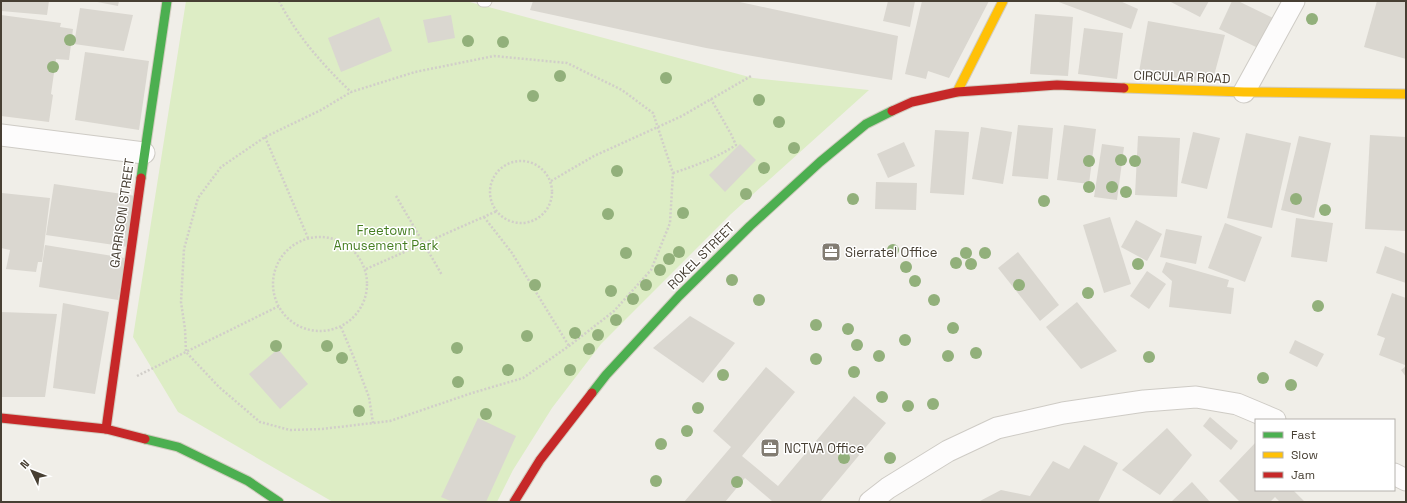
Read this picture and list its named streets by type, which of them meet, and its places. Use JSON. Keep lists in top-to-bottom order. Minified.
{"streets":{"main road":["CIRCULAR ROAD","GARRISON STREET","ROKEL STREET"]},"crossings":[["CIRCULAR ROAD","ROKEL STREET"]],"parks":["Freetown Amusement Park"],"places":{"office":["Sierratel Office","NCTVA Office"]},"legend":["Fast","Slow","Jam"],"north":"top left"}
